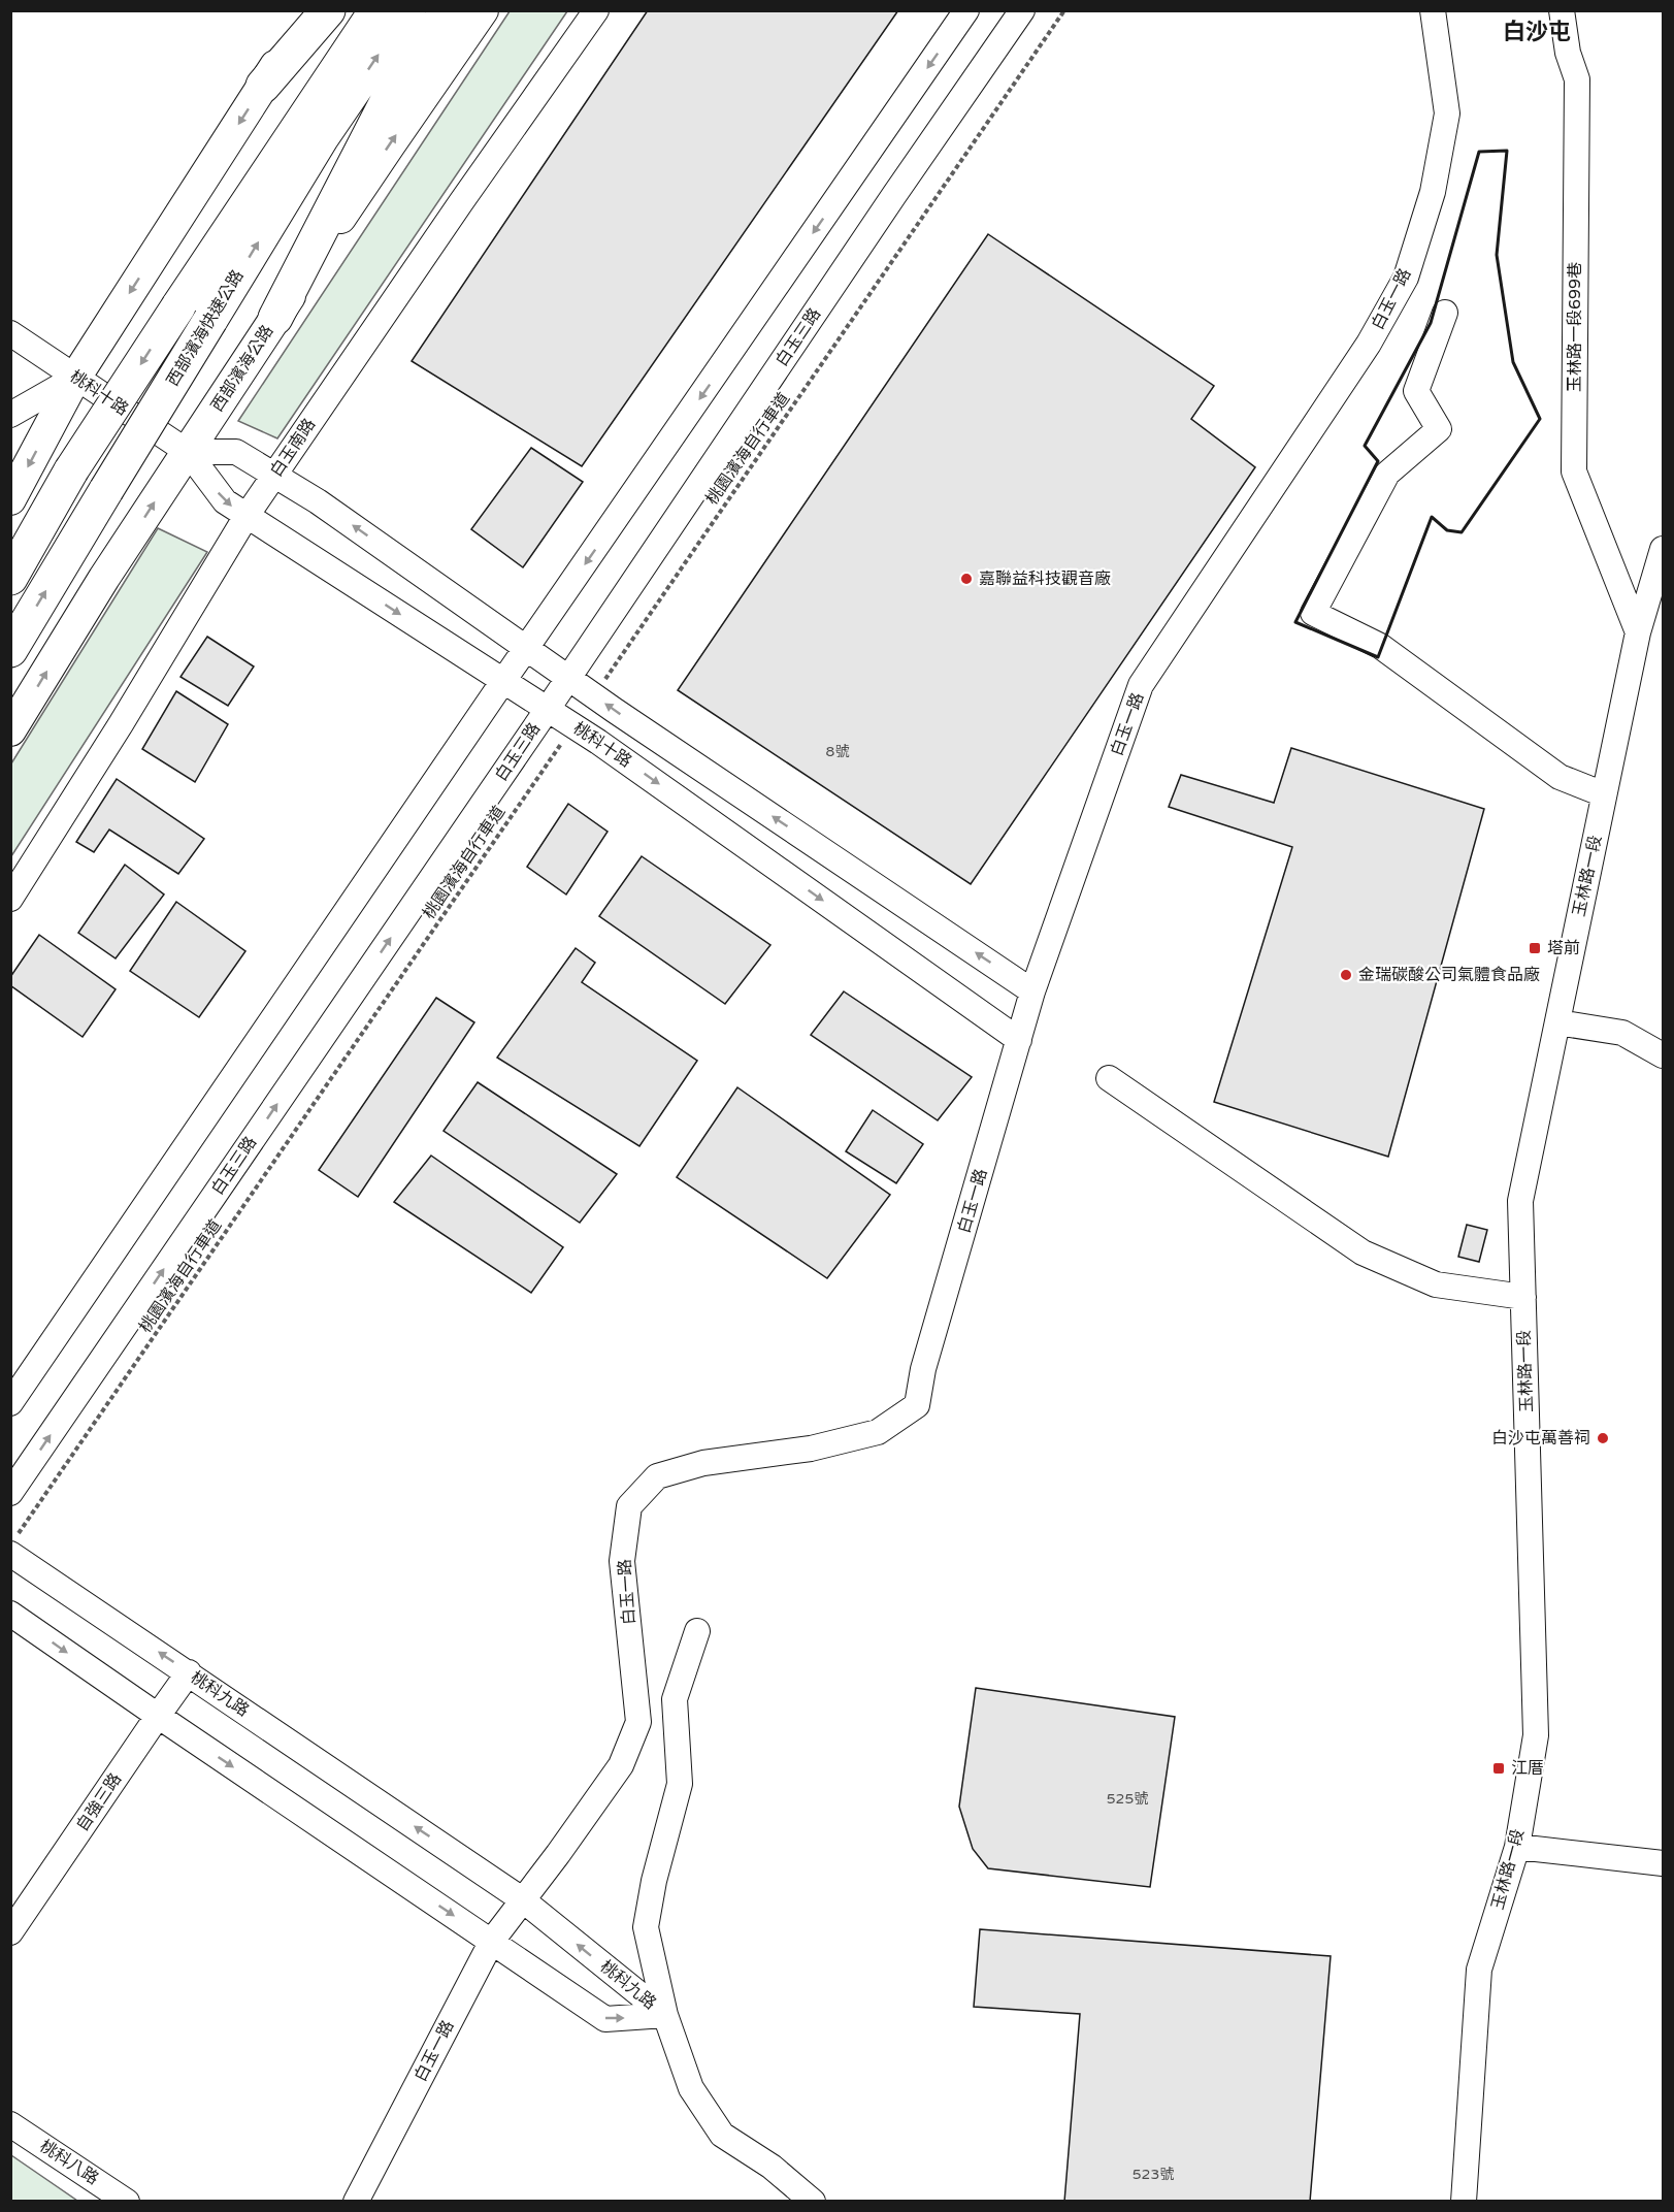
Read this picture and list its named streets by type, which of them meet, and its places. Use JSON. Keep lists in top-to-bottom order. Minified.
{"streets":{"highway":["西部濱海快速公路"],"main road":["西部濱海公路"],"street":["白玉一路","玉林路一段699巷","白玉三路","桃科十路","白玉南路","玉林路一段","桃科九路","自強三路","桃科八路"],"path":["桃園濱海自行車道"]},"crossings":[["白玉一路","桃科十路"],["白玉一路","桃科九路"],["玉林路一段699巷","玉林路一段"],["白玉三路","桃科十路"],["西部濱海公路","桃科十路"],["桃科十路","白玉南路"],["桃科十路","桃園濱海自行車道"],["桃園濱海自行車道","桃科九路"],["桃科九路","自強三路"]],"districts":["白沙屯"],"places":{"other":["嘉聯益科技觀音廠","金瑞碳酸公司氣體食品廠","白沙屯萬善祠"],"transit":["塔前","江厝"]},"house_numbers":["8號","525號","523號"]}
